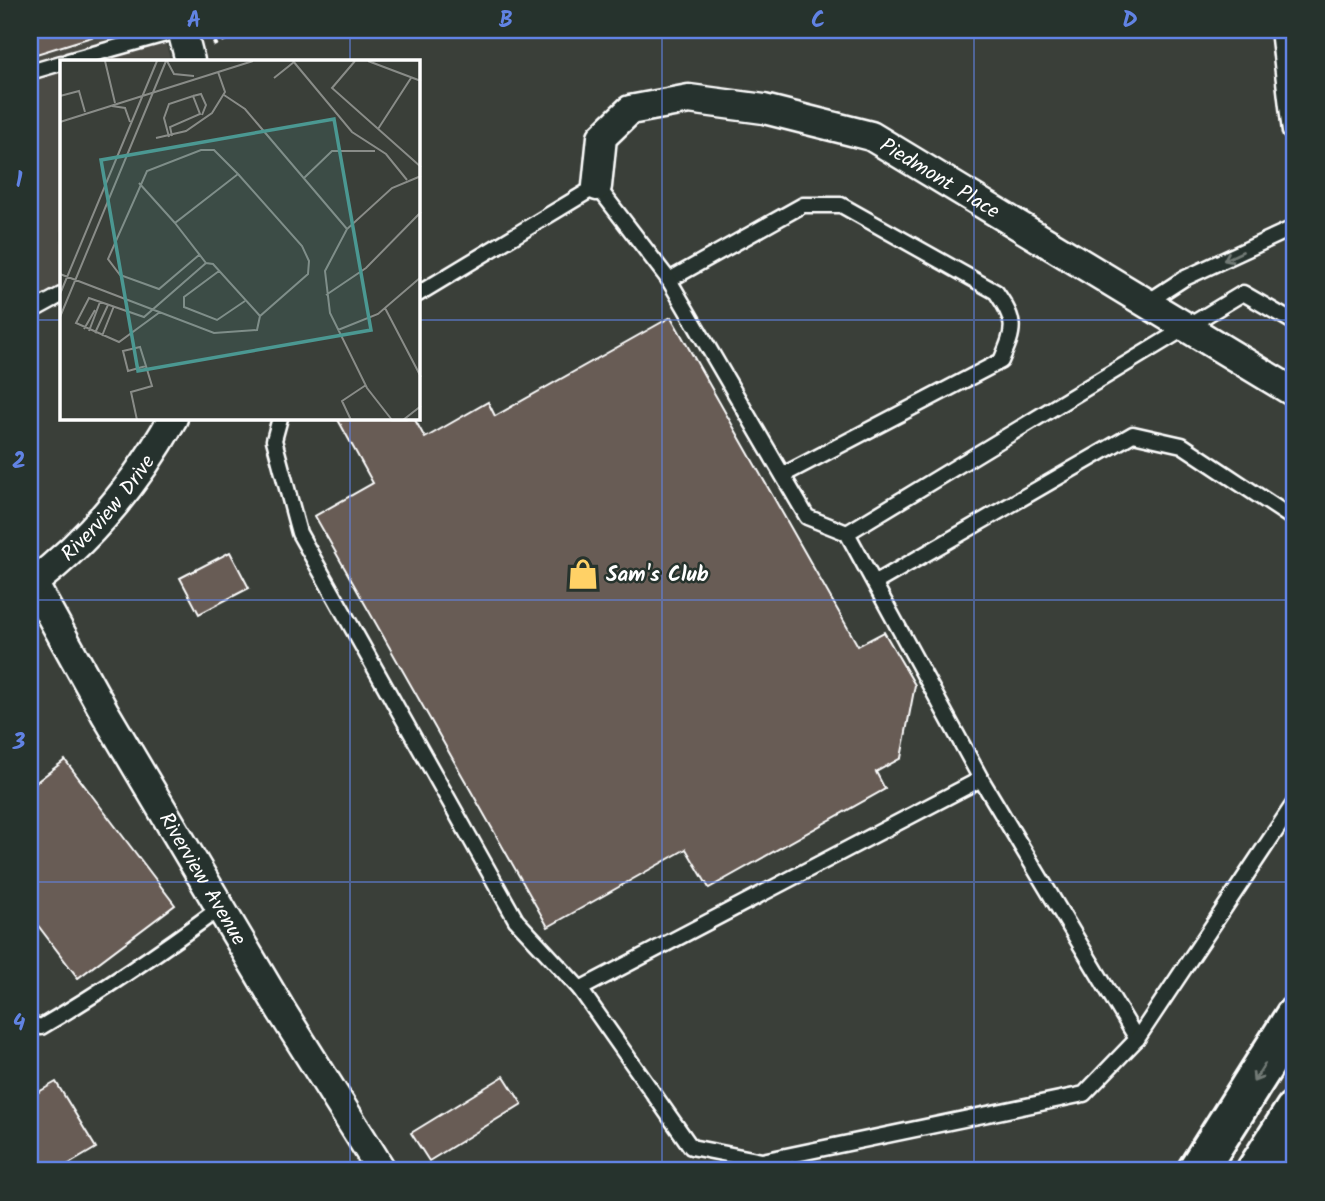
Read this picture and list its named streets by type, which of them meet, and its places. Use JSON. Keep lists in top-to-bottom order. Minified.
{"streets":{"street":["Piedmont Place","Riverview Drive","Riverview Avenue"]},"crossings":[["Riverview Drive","Riverview Avenue"]],"places":{"shop":["Sam's Club"]},"grid":{"columns":["A","B","C","D"],"rows":["1","2","3","4"]}}
